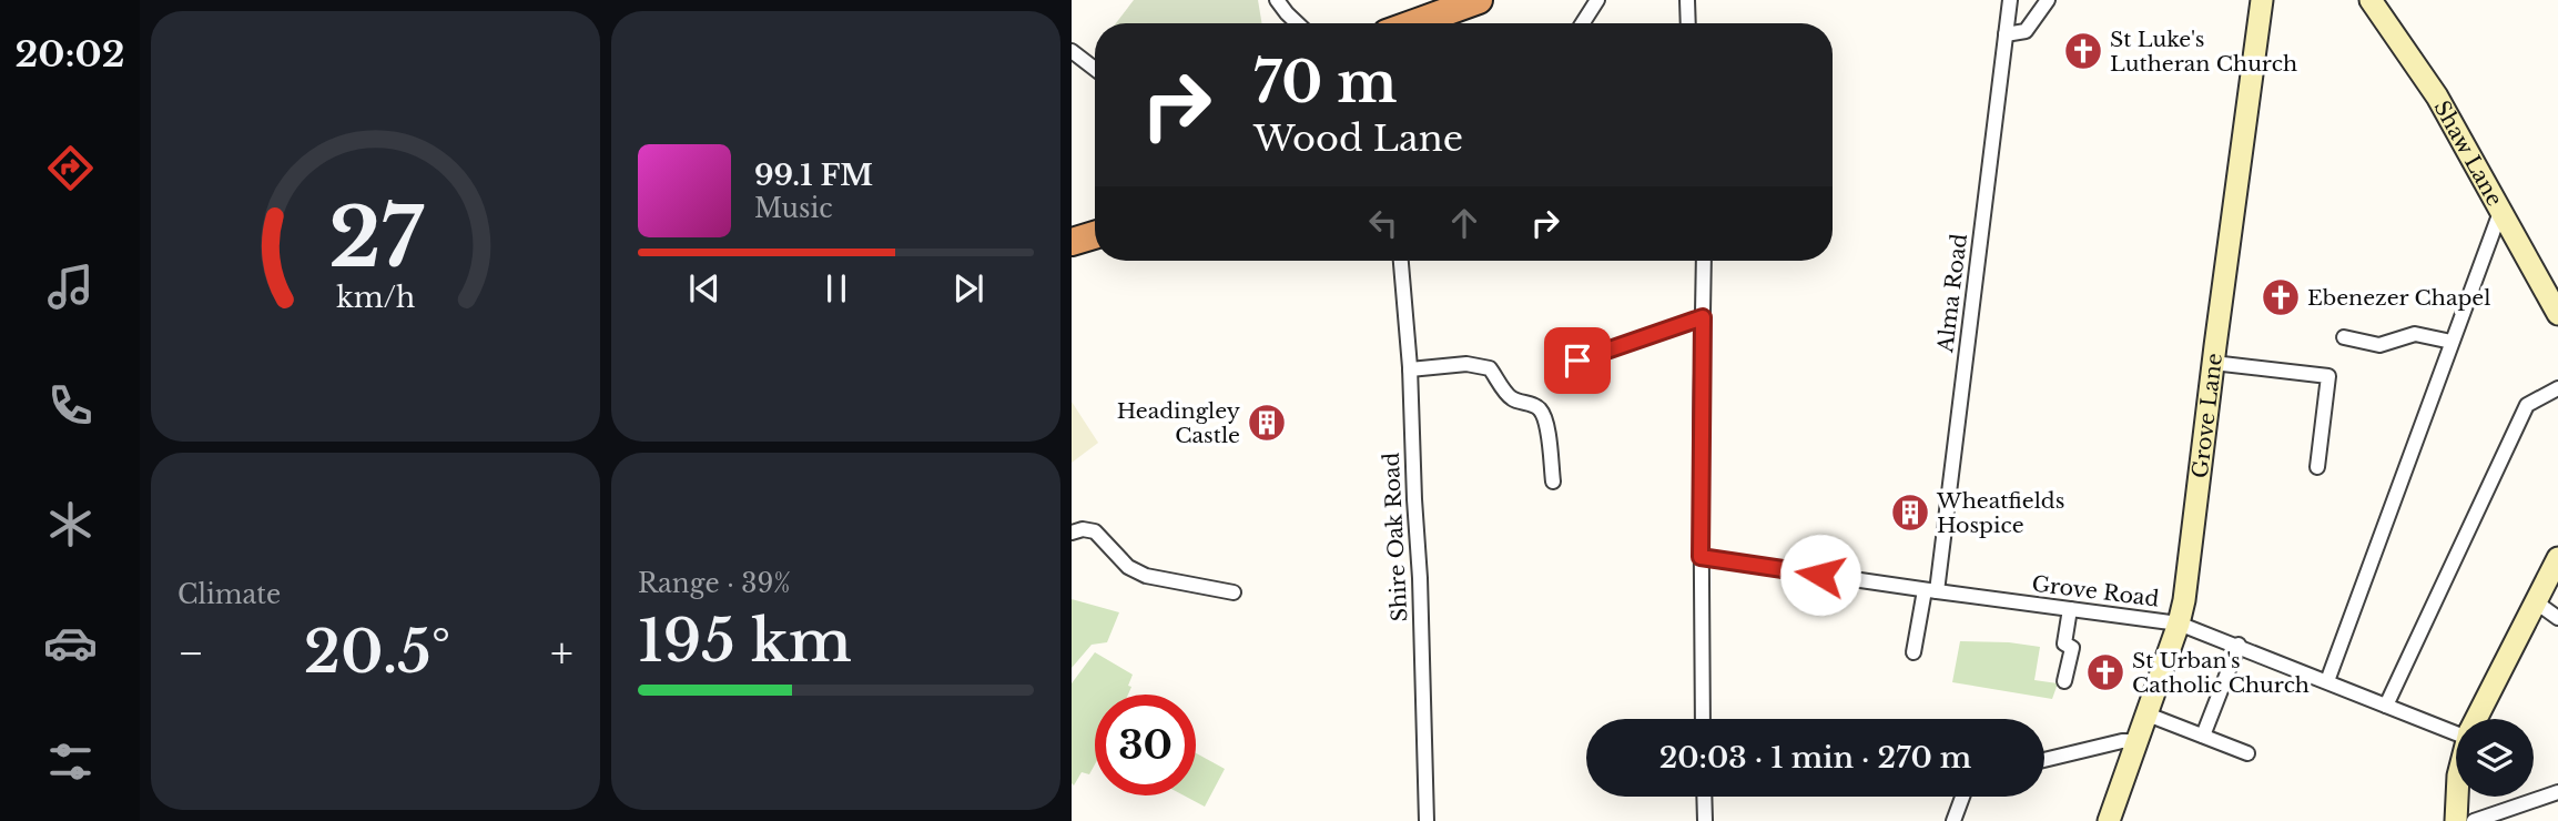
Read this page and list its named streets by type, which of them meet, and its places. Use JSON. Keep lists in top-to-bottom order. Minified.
{"streets":{"main road":["Shaw Lane","Grove Lane"],"street":["Alma Road","Shire Oak Road","Grove Road"]},"crossings":[["Alma Road","Grove Road"],["Grove Lane","Grove Road"]],"places":{"church":["St Luke's Lutheran Church","Ebenezer Chapel","St Urban's Catholic Church"],"building":["Headingley Castle","Wheatfields Hospice"]},"page":{"tabs":"20:02","turn":["70 m","Wood Lane"],"song":["99.1 FM","Music"],"tile":["Climate",["Range · 39%","195 km"]],"heat":["−","20.5°","+"],"limit":"30","trip":"20:03 · 1 min · 270 m","gauge":["27","km/h"]}}
